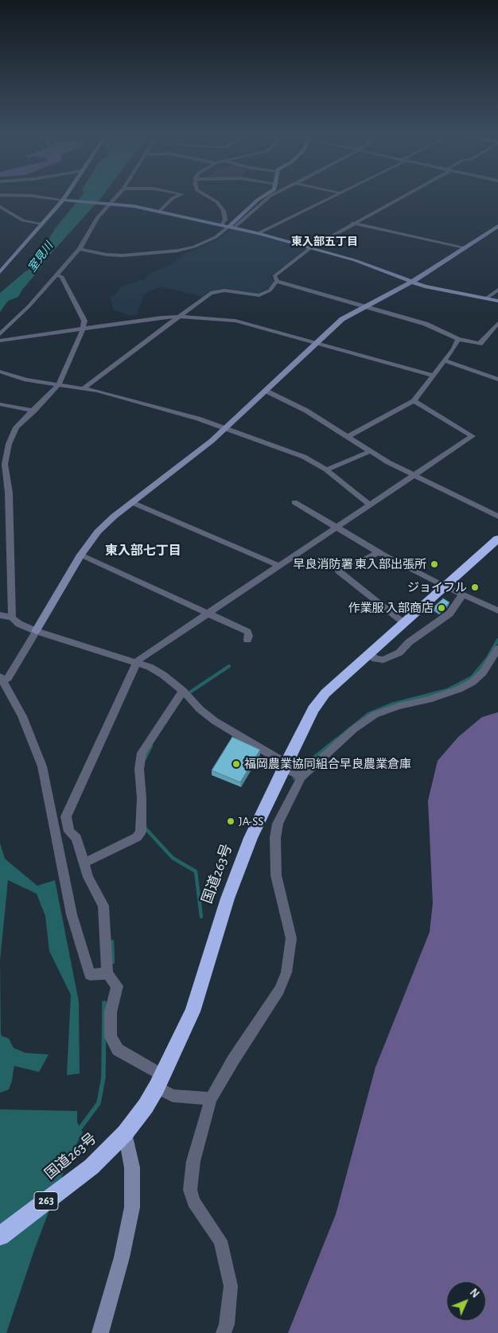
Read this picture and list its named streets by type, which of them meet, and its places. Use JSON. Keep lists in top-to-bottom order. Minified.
{"streets":{"highway":["国道263号","263"]},"districts":["東入部五丁目","東入部七丁目"],"water":["室見川"],"places":["早良消防署 東入部出張所","ジョイフル","作業服 入部商店","福岡農業協同組合早良農業倉庫","JA-SS"],"north":"top right"}
